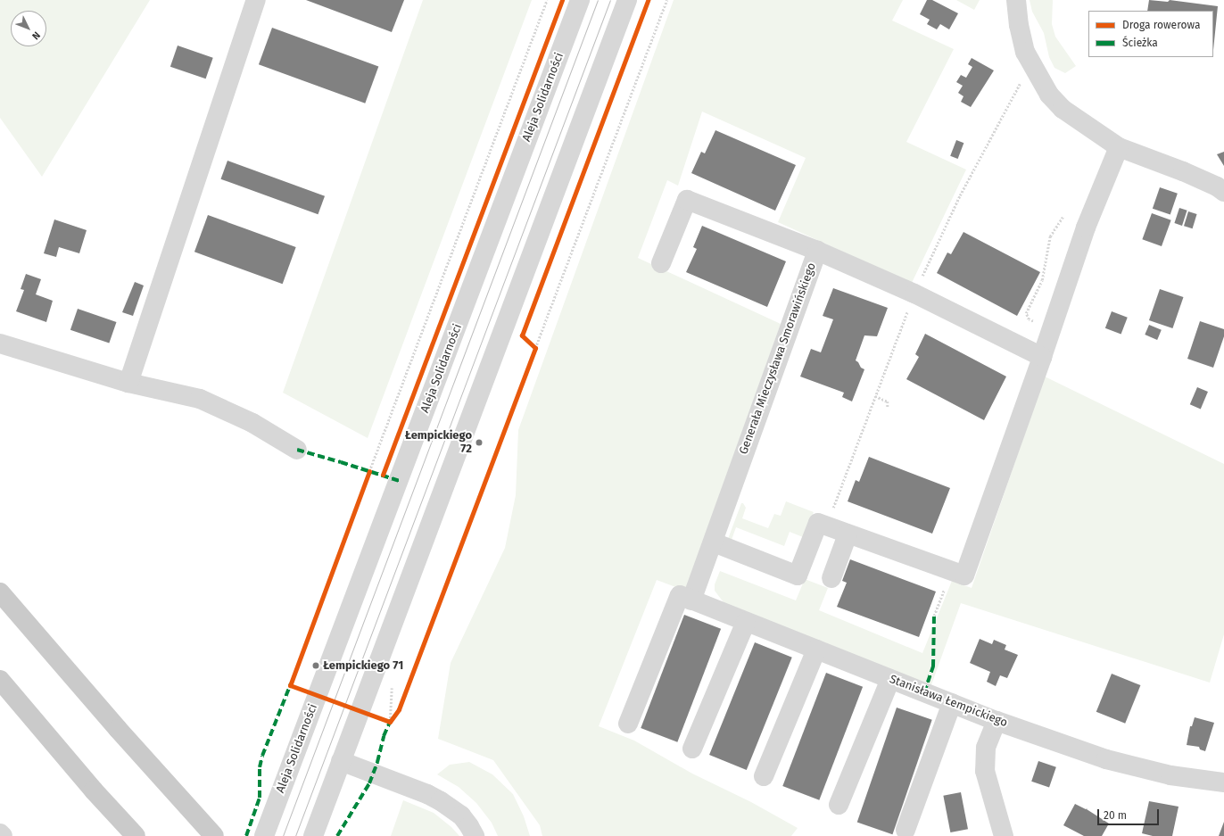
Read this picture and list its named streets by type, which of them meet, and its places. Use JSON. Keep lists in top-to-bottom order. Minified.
{"streets":{"street":["Aleja Solidarności","Generała Mieczysława Smorawińskiego","Stanisława Łempickiego"]},"crossings":[["Generała Mieczysława Smorawińskiego","Stanisława Łempickiego"]],"places":["Łempickiego 72","Łempickiego 71"],"legend":["Droga rowerowa","Ścieżka"],"scale_bar":"20 m","north":"bottom right"}
